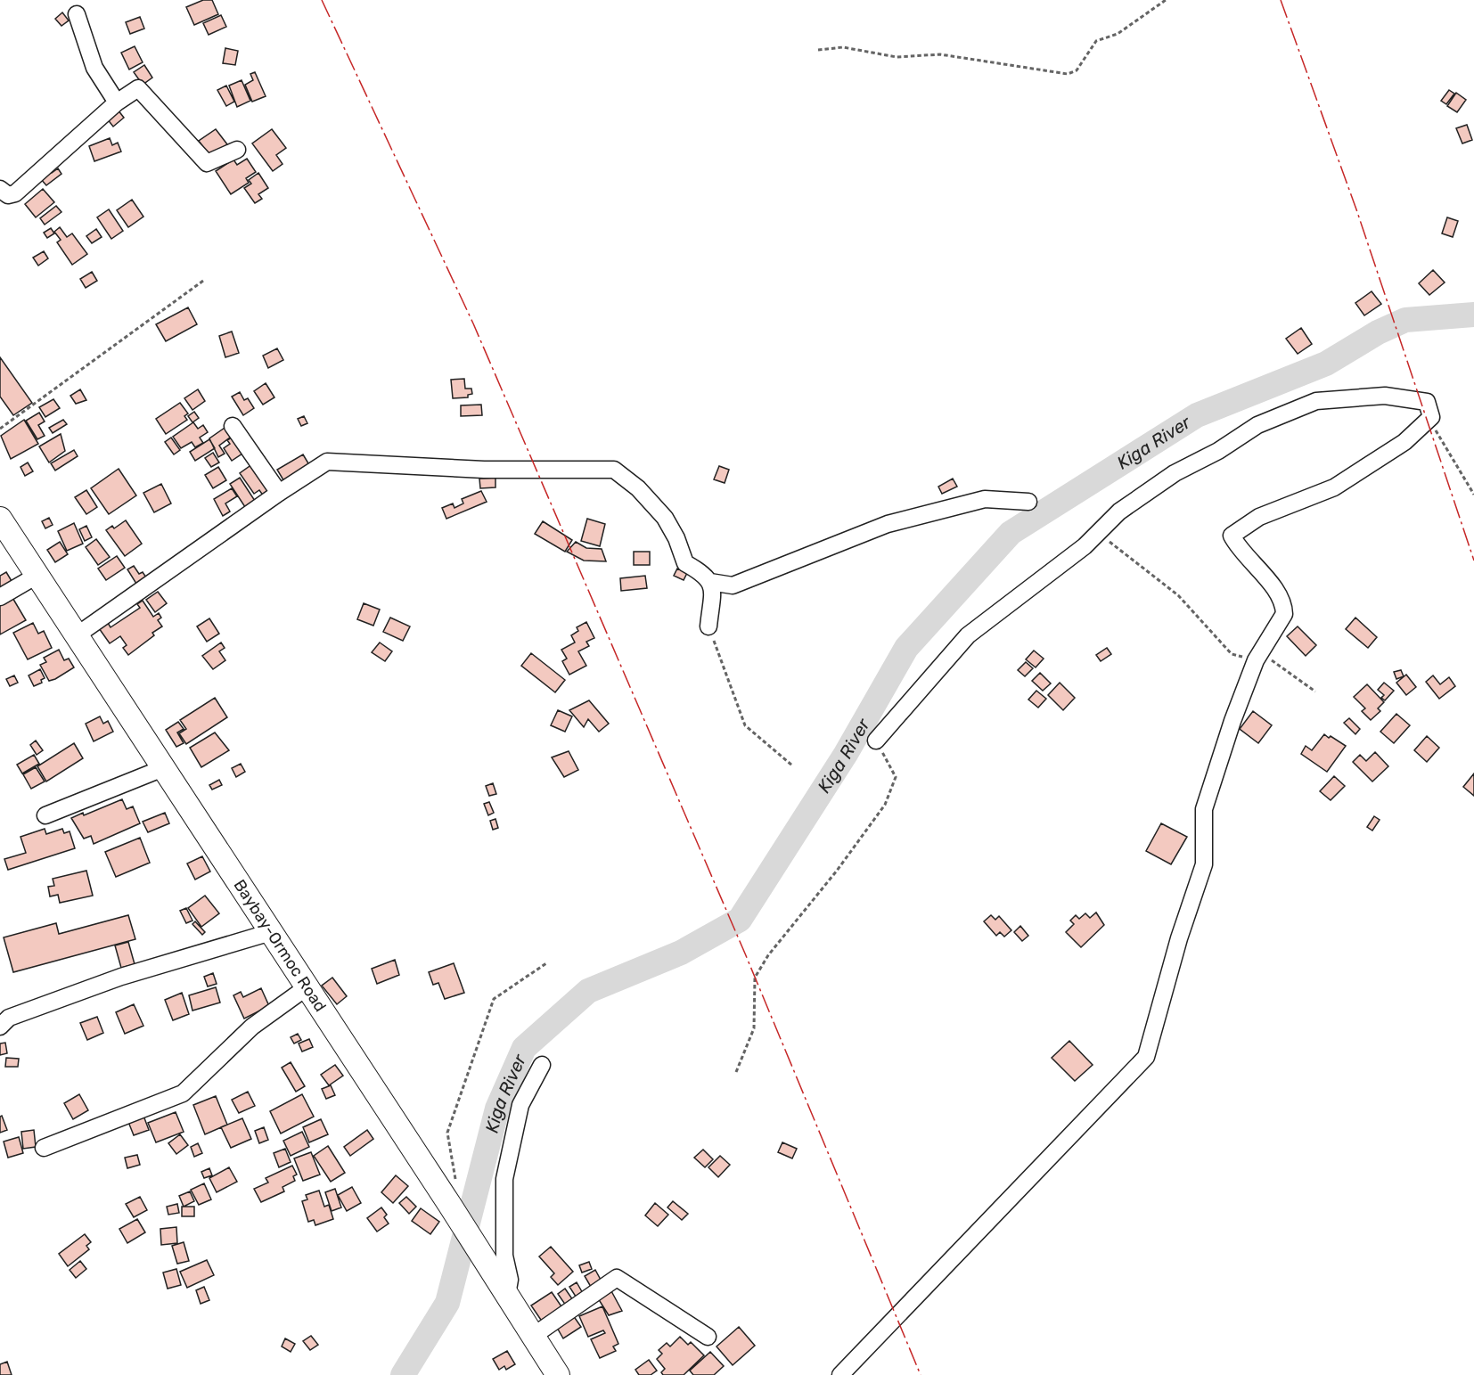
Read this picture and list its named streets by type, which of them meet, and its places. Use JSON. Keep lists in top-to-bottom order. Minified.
{"streets":{"highway":["Baybay-Ormoc Road"]},"water":["Kiga River"]}
